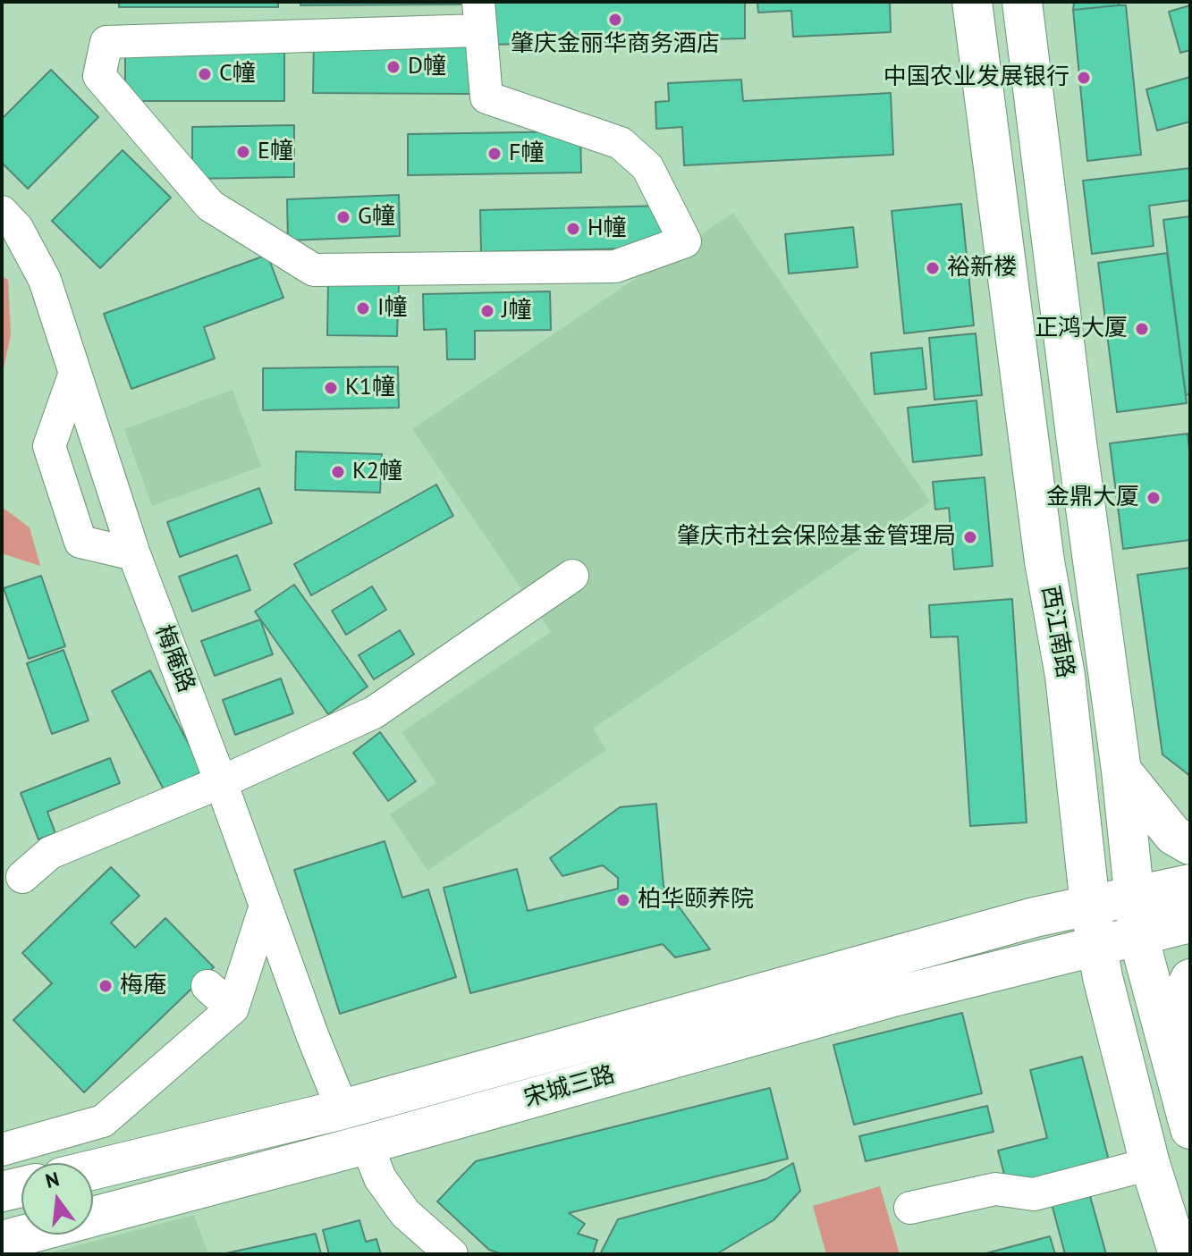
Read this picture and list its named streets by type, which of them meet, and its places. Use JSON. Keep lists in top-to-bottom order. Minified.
{"streets":{"main road":["西江南路","宋城三路"],"street":["梅庵路"]},"crossings":[["西江南路","宋城三路"],["梅庵路","宋城三路"]],"places":["肇庆金丽华商务酒店","D幢","C幢","中国农业发展银行","E幢","F幢","G幢","H幢","裕新楼","I幢","J幢","正鸿大厦","K1幢","K2幢","金鼎大厦","肇庆市社会保险基金管理局","柏华颐养院","梅庵"],"north":"top"}
